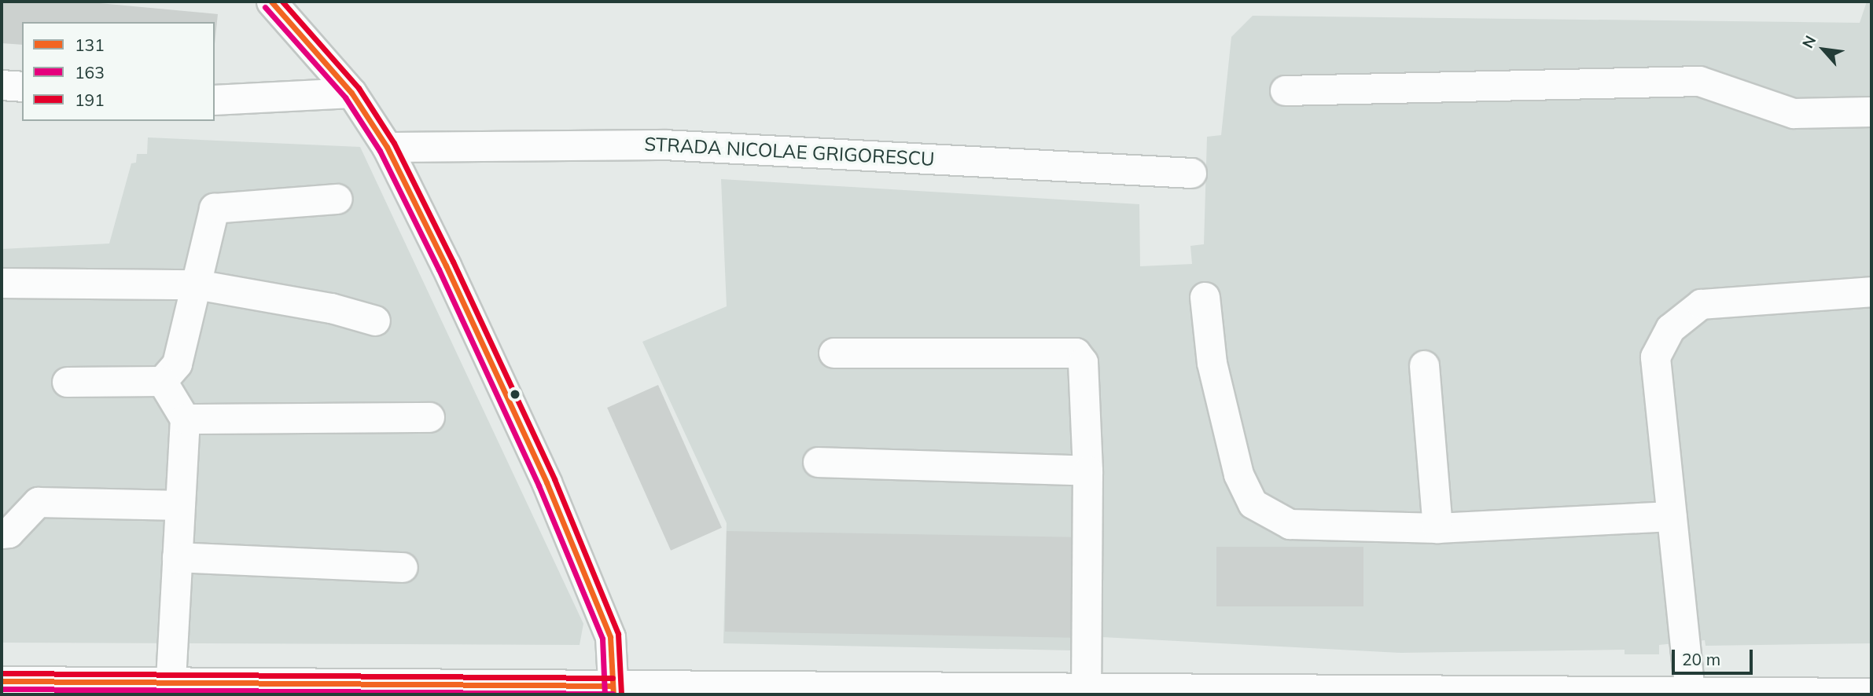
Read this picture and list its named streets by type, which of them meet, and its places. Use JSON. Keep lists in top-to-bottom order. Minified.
{"streets":{"street":["STRADA NICOLAE GRIGORESCU"]},"lines":["transit line 131","transit line 191","transit line 163"],"legend":["131","163","191"],"scale_bar":"20 m","north":"top left"}
